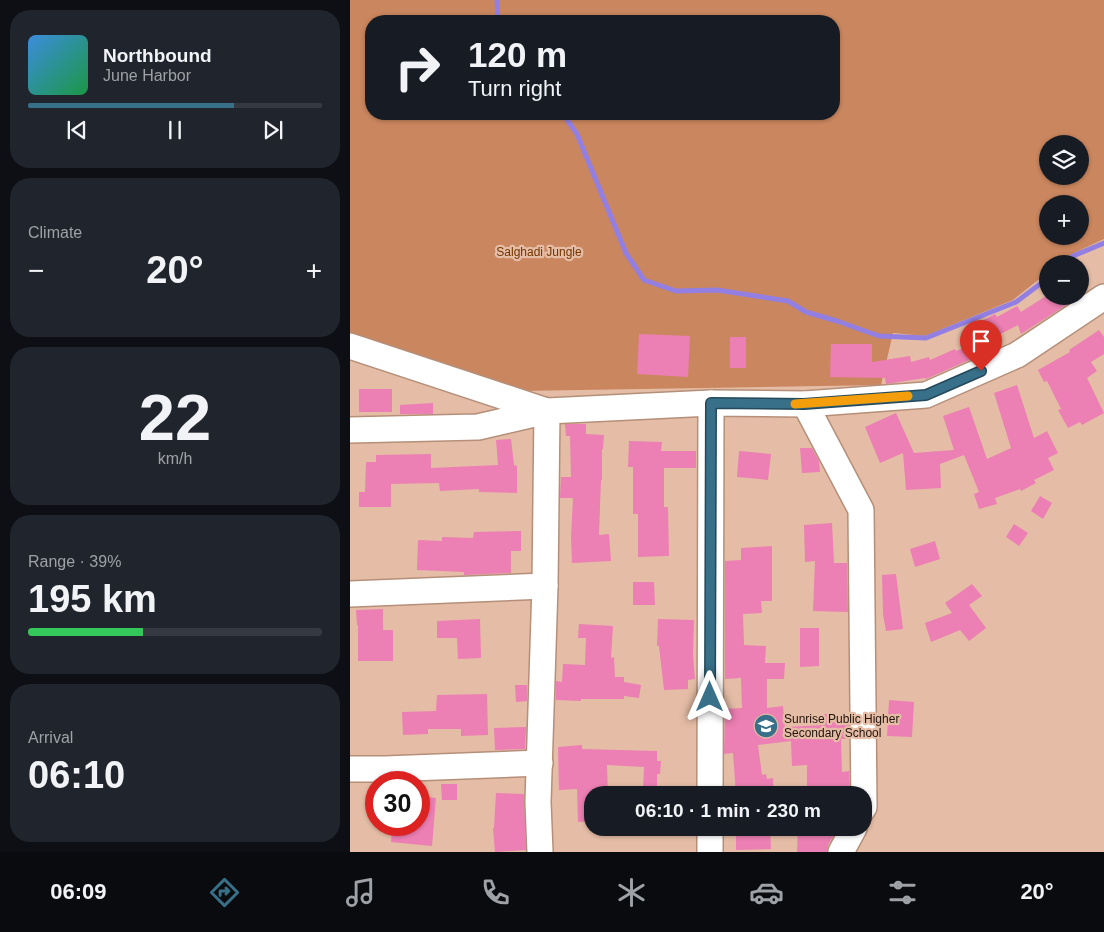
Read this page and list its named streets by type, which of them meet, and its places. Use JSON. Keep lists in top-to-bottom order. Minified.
{"parks":["Salghadi Jungle"],"places":{"school or university":["Sunrise Public Higher Secondary School"]},"page":{"turn":["120 m","Turn right"],"song":["Northbound","June Harbor"],"map_buttons":["+","−"],"tile":["Climate",["22","km/h"],["Range · 39%","195 km"],["Arrival","06:10"]],"heat":["−","20°","+"],"limit":"30","trip":"06:10 · 1 min · 230 m","tabs":["06:09","20°"]}}
